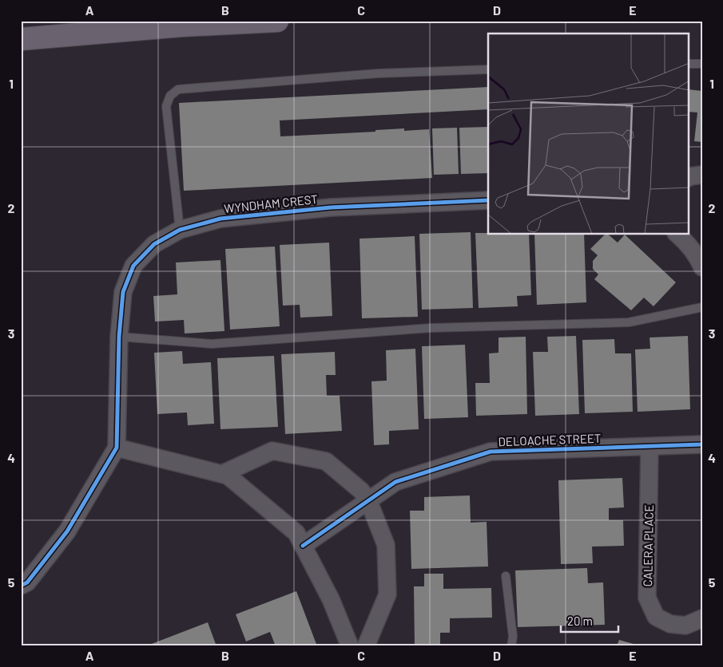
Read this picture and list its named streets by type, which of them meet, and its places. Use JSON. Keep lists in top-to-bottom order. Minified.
{"streets":{"street":["WYNDHAM CREST","DELOACHE STREET","CALERA PLACE"]},"crossings":[["DELOACHE STREET","CALERA PLACE"]],"scale_bar":"20 m","grid":{"columns":["A","B","C","D","E"],"rows":["1","2","3","4","5"]}}
